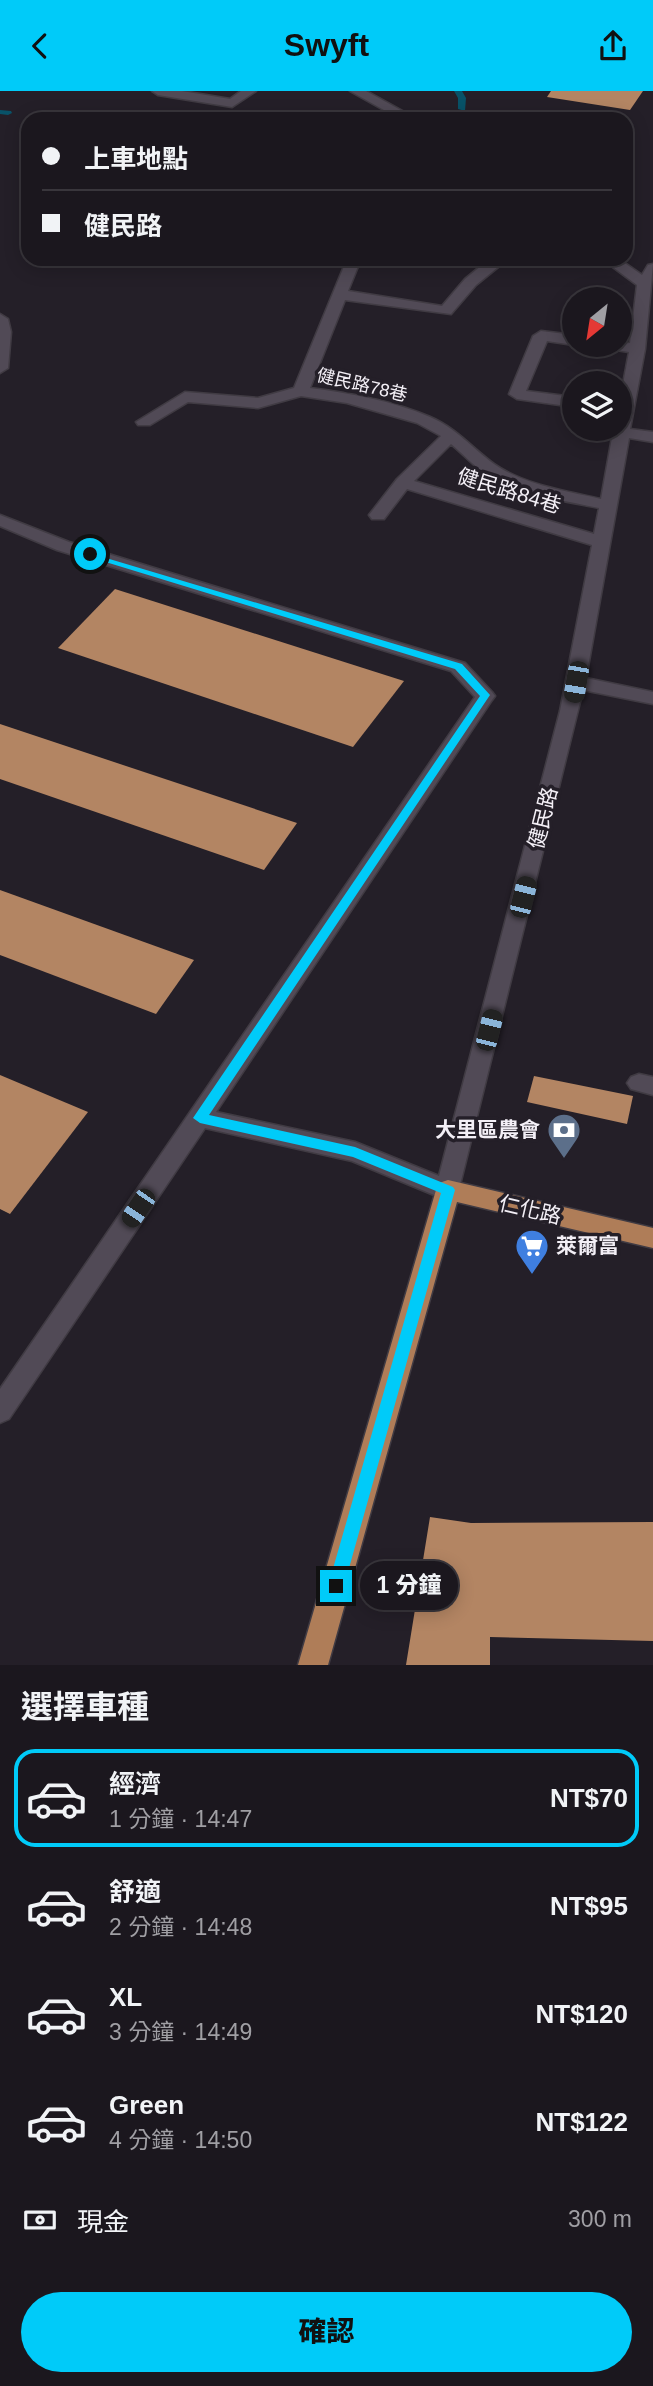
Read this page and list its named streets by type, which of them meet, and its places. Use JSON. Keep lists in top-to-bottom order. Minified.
{"streets":{"main road":["健民路","仁化路"],"street":["健民路78巷","健民路84巷"]},"crossings":[["健民路78巷","健民路"],["健民路84巷","健民路"],["健民路","仁化路"]],"places":{"bank":["大里區農會"],"supermarket":["萊爾富"]},"north":"bottom left","page":{"header":"Swyft","banner":["上車地點","健民路"],"bubble":"1 分鐘","heading":"選擇車種","list":[{"name":"經濟","note":"1 分鐘 · 14:47","value":"NT$70"},{"name":"舒適","note":"2 分鐘 · 14:48","value":"NT$95"},{"name":"XL","note":"3 分鐘 · 14:49","value":"NT$120"},{"name":"Green","note":"4 分鐘 · 14:50","value":"NT$122"}],"pay":["現金","300 m"],"buttons":"確認"}}
